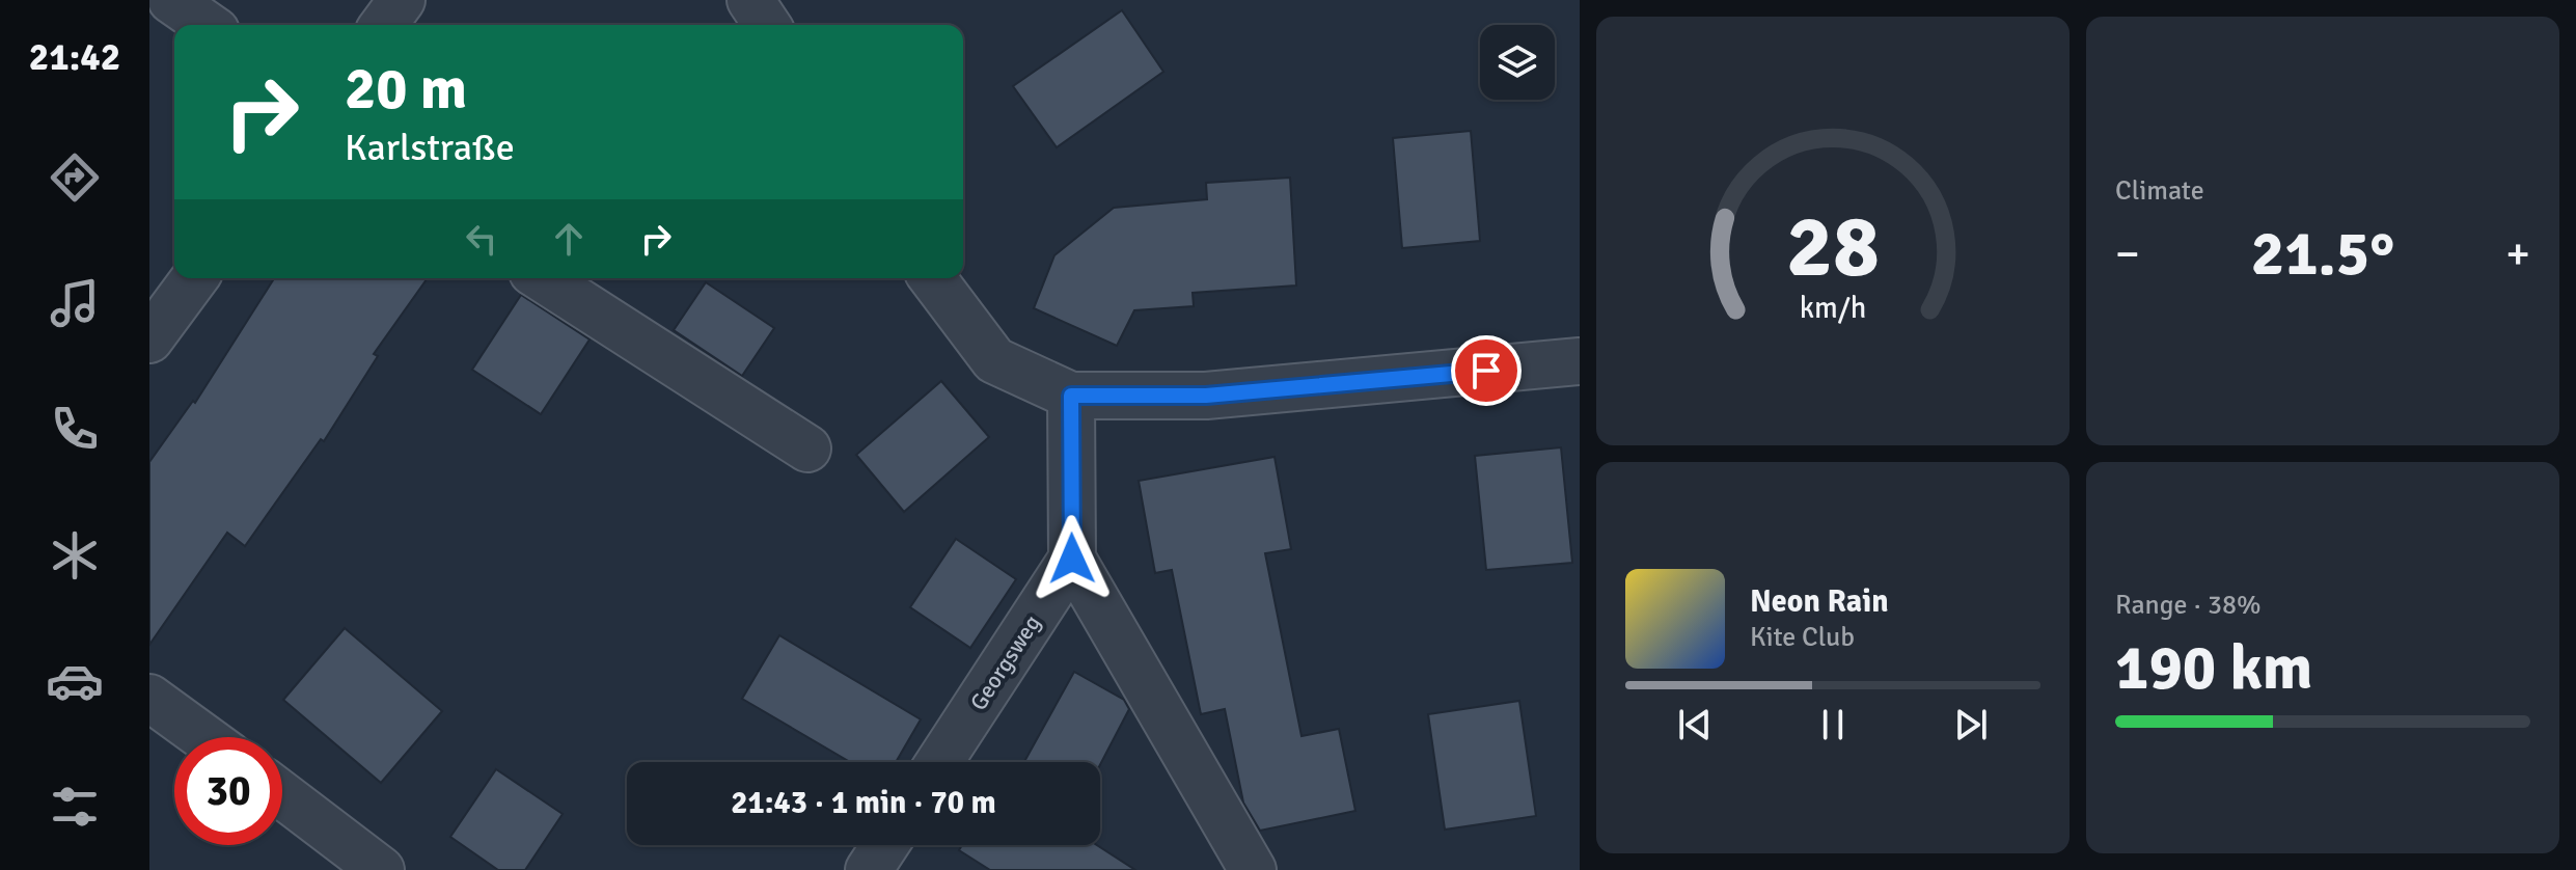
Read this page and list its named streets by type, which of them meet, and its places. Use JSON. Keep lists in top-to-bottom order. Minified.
{"streets":{"street":["Georgsweg"]},"page":{"tabs":"21:42","tile":["Climate",["Range · 38%","190 km"]],"turn":["20 m","Karlstraße"],"heat":["−","21.5°","+"],"song":["Neon Rain","Kite Club"],"limit":"30","trip":"21:43 · 1 min · 70 m","gauge":["28","km/h"]}}
